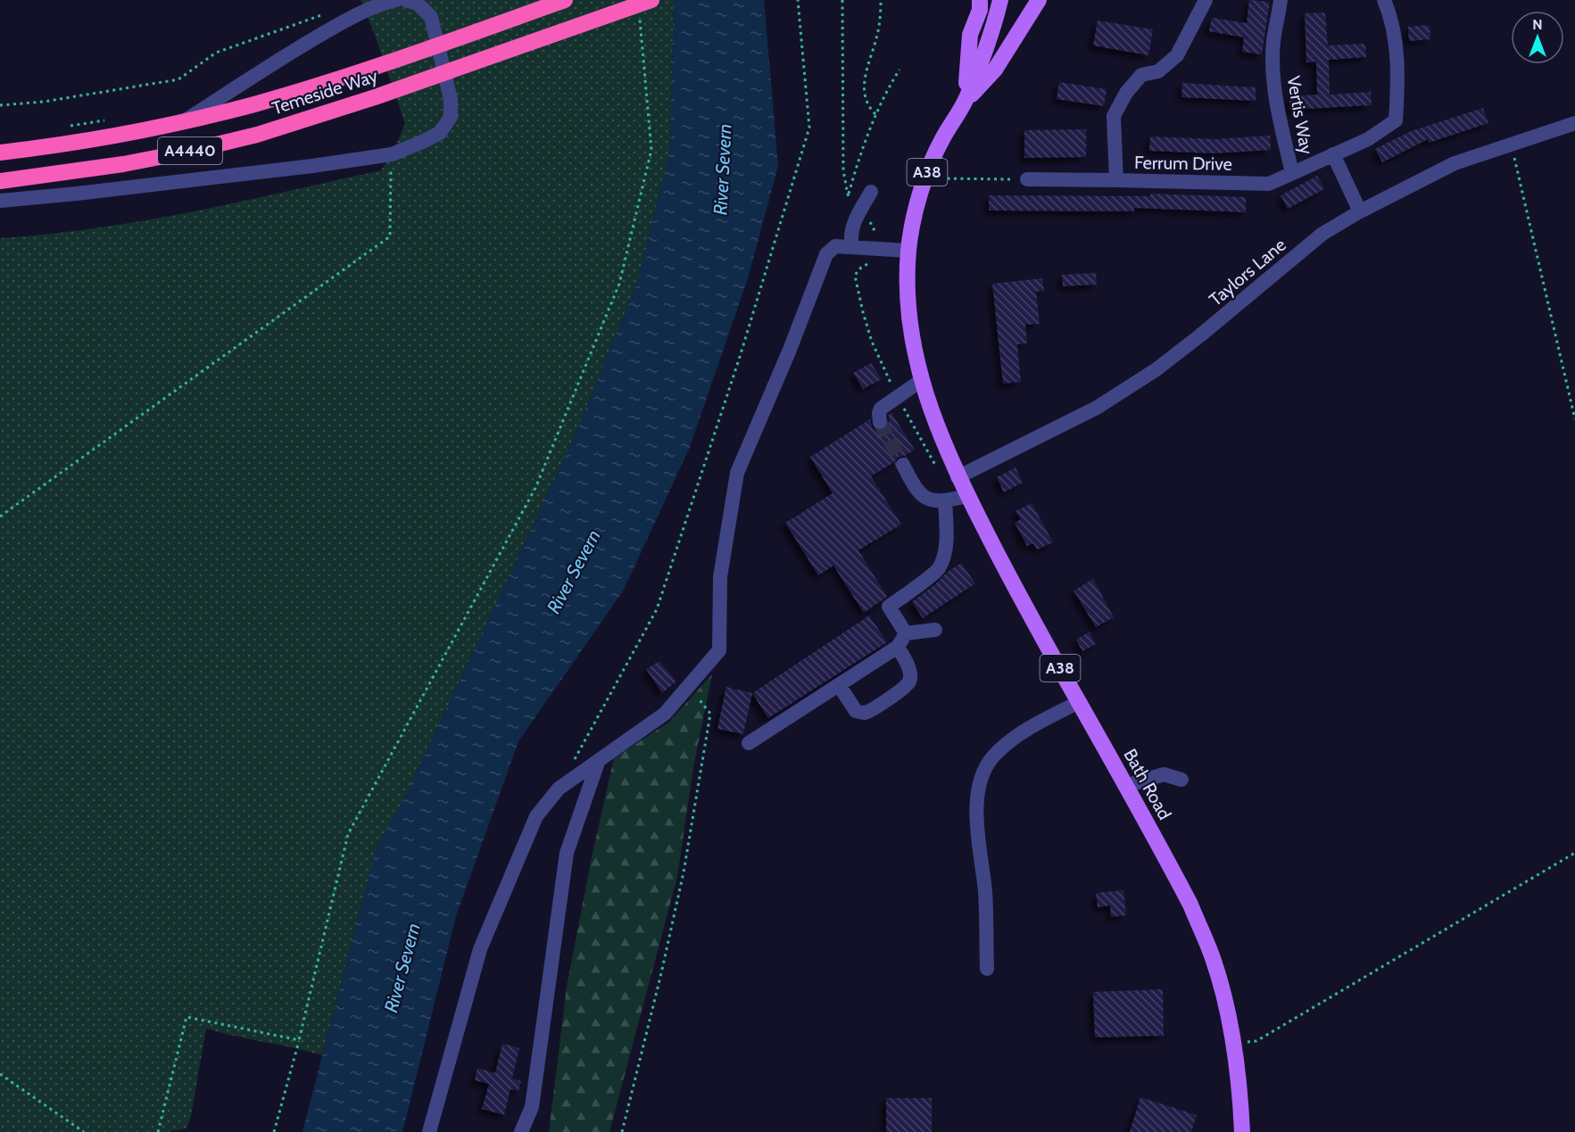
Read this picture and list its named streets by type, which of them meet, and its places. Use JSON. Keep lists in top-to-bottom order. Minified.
{"streets":{"highway":["Temeside Way","A4440"],"main road":["A38","Bath Road"],"street":["Vertis Way","Ferrum Drive","Taylors Lane"]},"crossings":[["Vertis Way","Ferrum Drive"],["A38","Taylors Lane"],["A38","Bath Road"],["Taylors Lane","Bath Road"]],"water":["River Severn"],"north":"top"}
